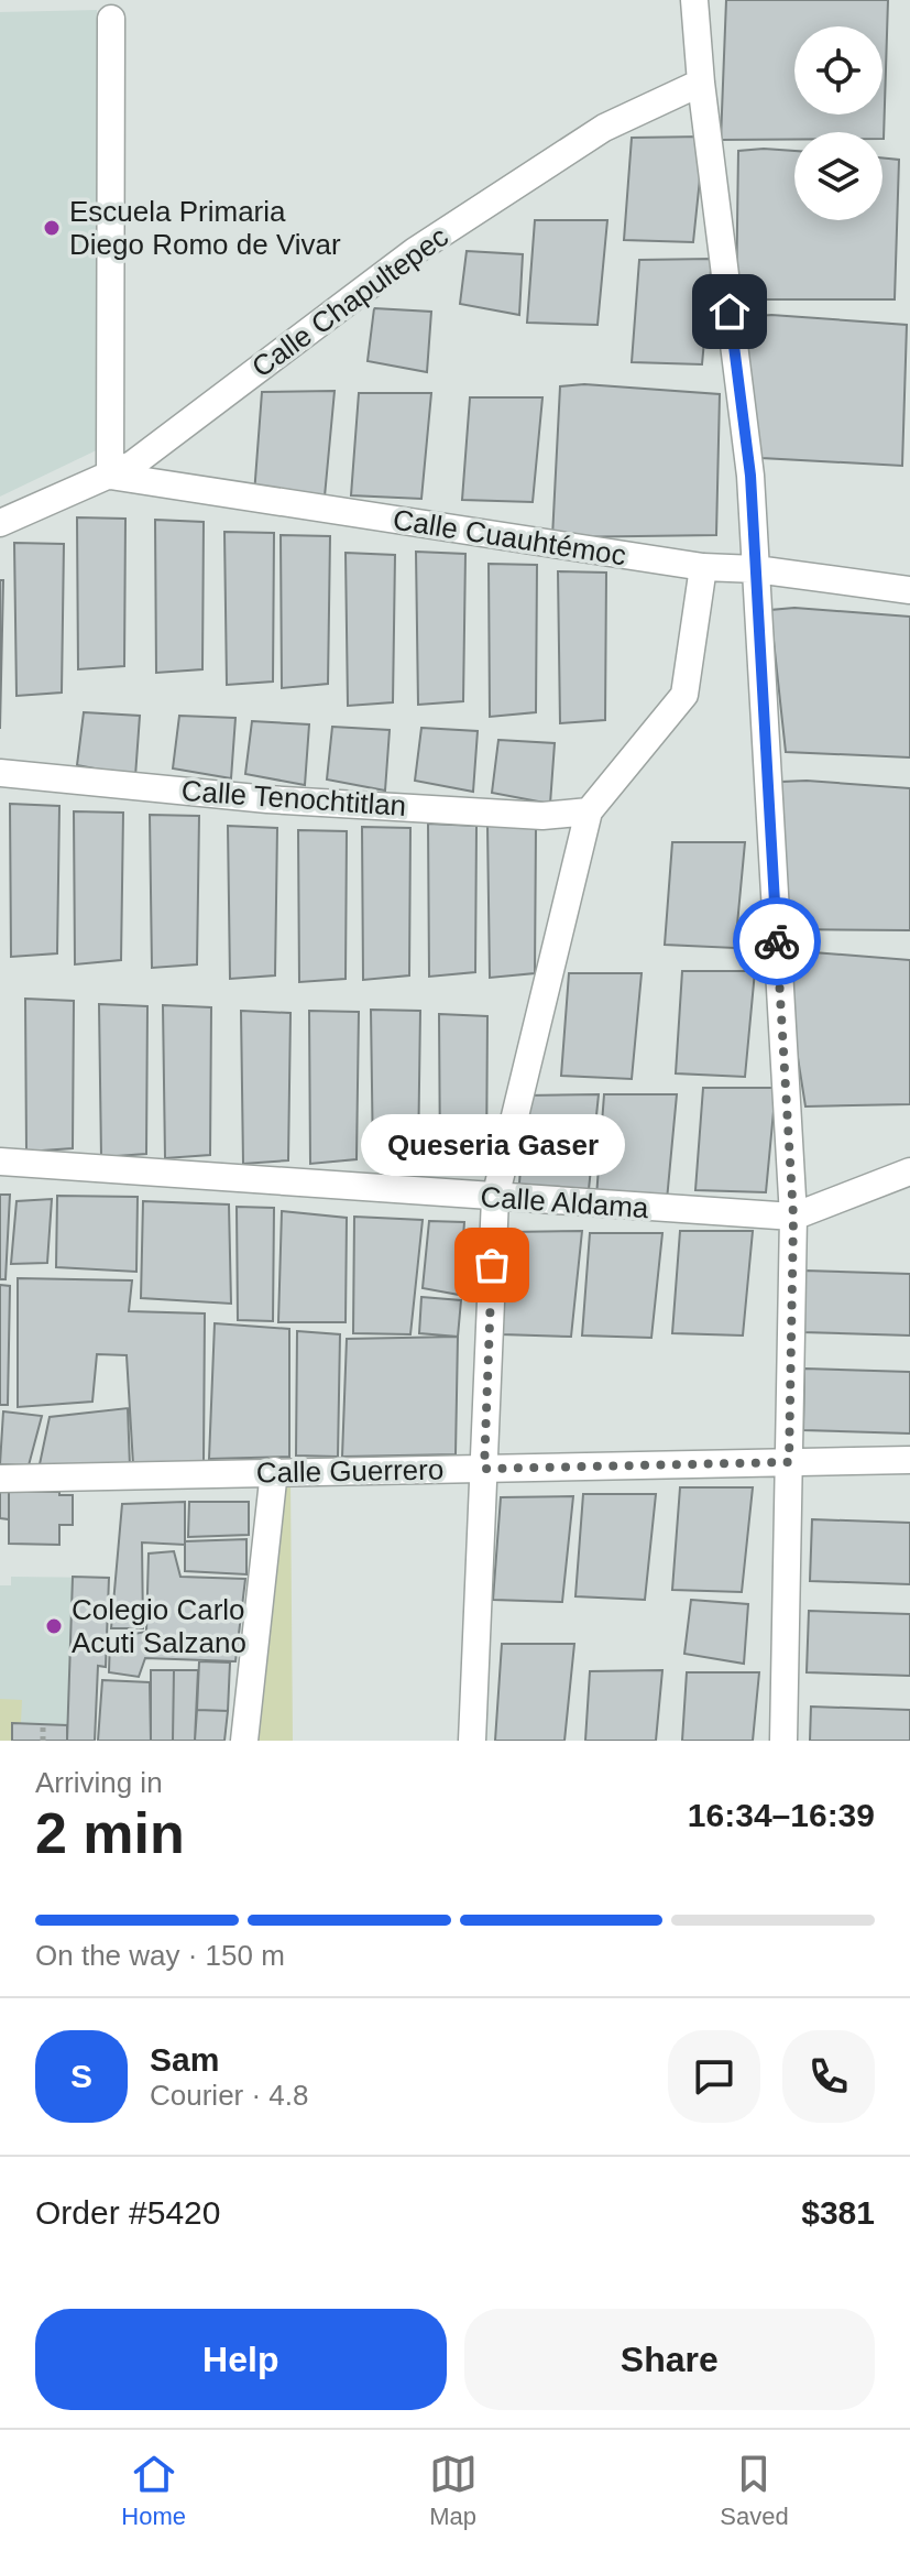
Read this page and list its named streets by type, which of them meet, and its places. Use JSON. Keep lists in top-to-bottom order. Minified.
{"streets":{"street":["Calle Chapultepec","Calle Cuauhtémoc","Calle Tenochtitlan","Calle Aldama","Calle Guerrero"]},"crossings":[["Calle Chapultepec","Calle Cuauhtémoc"]],"places":["Escuela Primaria Diego Romo de Vivar","Queseria Gaser","Colegio Carlo Acuti Salzano"],"page":{"bubble":"Queseria Gaser","heading":["2 min","Arriving in","16:34–16:39"],"panel":["Sam","Courier · 4.8","Order #5420","$381"],"bar":"On the way · 150 m","round":"S","buttons":["Help","Share"],"tabs":["Home","Map","Saved"]}}
